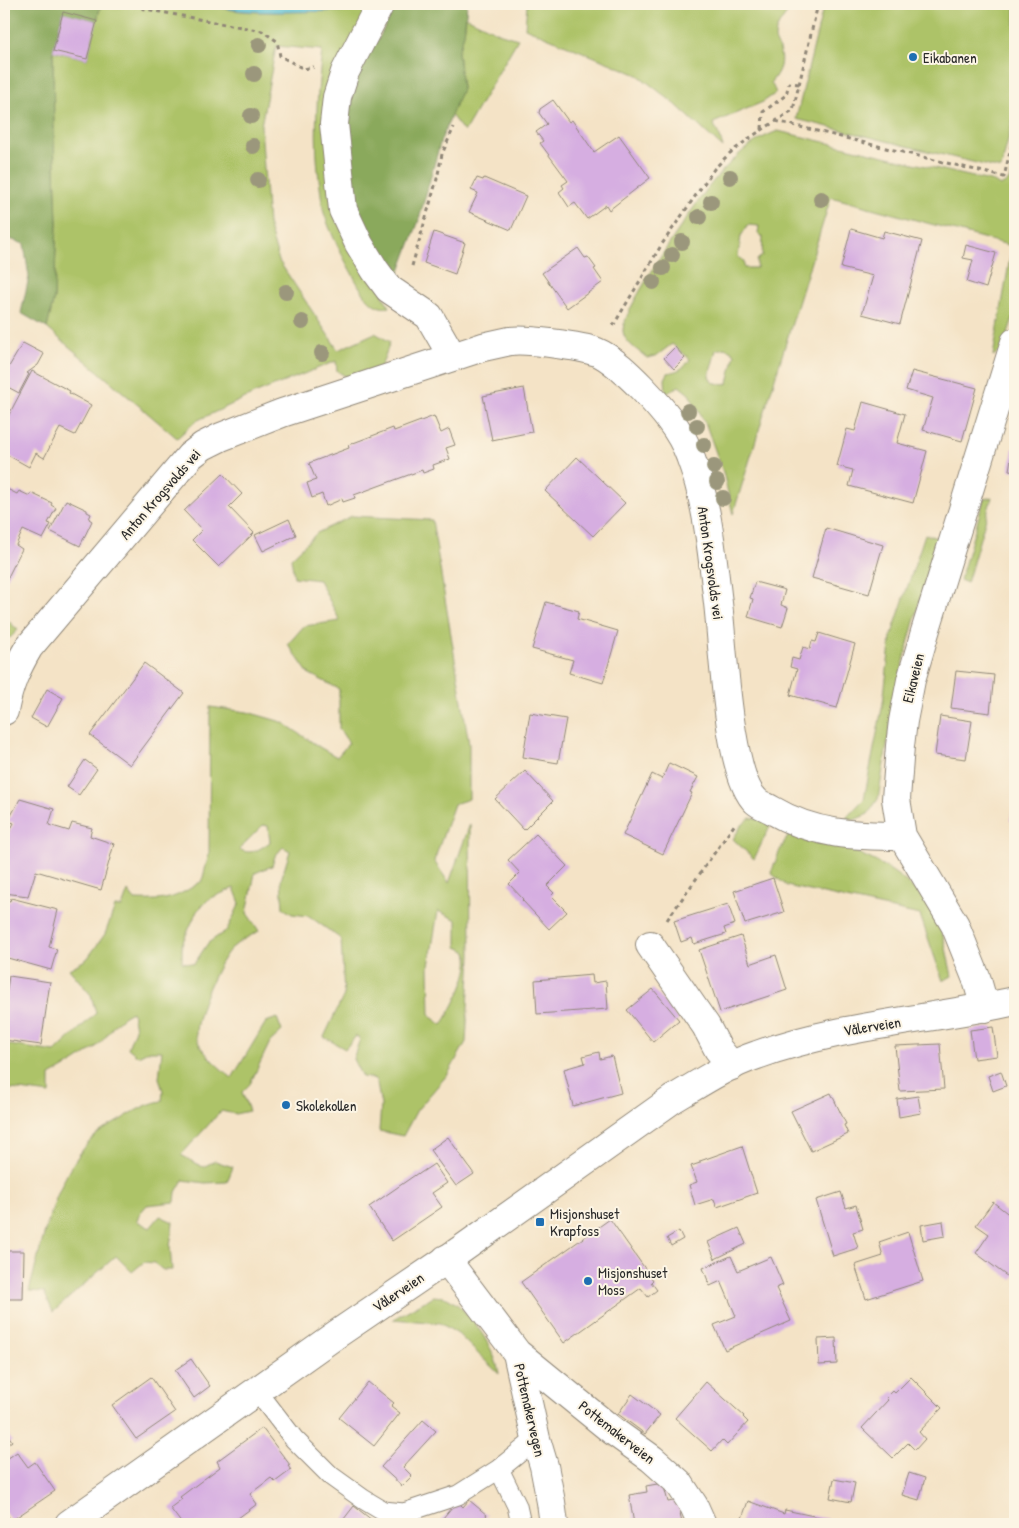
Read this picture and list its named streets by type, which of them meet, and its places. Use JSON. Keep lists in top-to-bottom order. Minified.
{"streets":{"street":["Anton Krogsvolds vei","Eikaveien","Vålerveien","Pottemakervegen","Pottemakerveien"]},"crossings":[["Anton Krogsvolds vei","Eikaveien"],["Eikaveien","Vålerveien"],["Vålerveien","Pottemakervegen"],["Pottemakervegen","Pottemakerveien"]],"places":{"other":["Eikabanen","Skolekollen","Misjonshuset Moss"],"transit":["Misjonshuset Krapfoss"]}}
